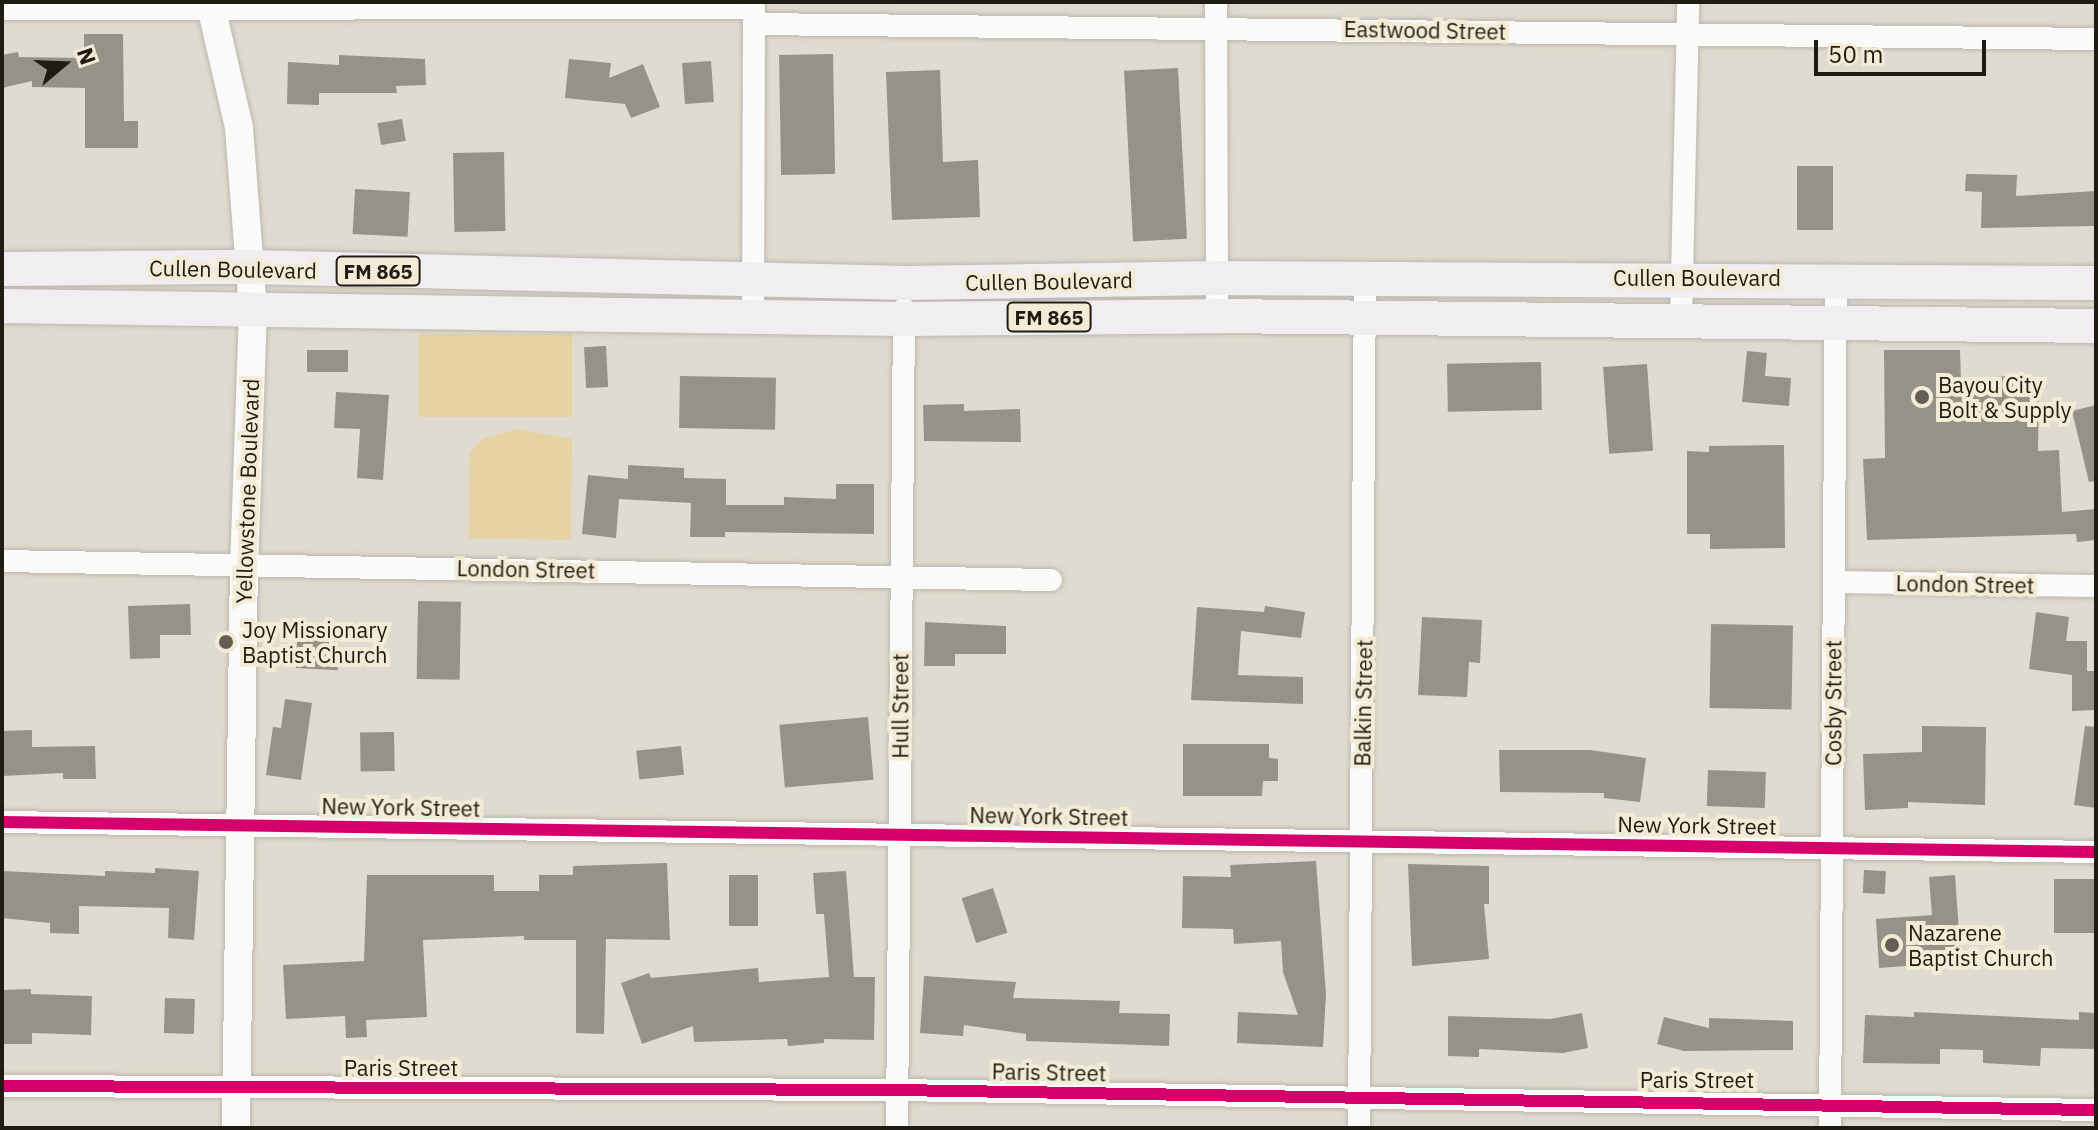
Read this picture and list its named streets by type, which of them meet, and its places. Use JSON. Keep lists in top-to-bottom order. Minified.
{"streets":{"main road":["Cullen Boulevard","FM 865"],"street":["Eastwood Street","Yellowstone Boulevard","London Street","Balkin Street","Cosby Street","Hull Street","New York Street","Paris Street"]},"crossings":[["Eastwood Street","Yellowstone Boulevard"],["Cullen Boulevard","Yellowstone Boulevard"],["Cullen Boulevard","Balkin Street"],["Cullen Boulevard","Cosby Street"],["Cullen Boulevard","Hull Street"],["Yellowstone Boulevard","London Street"],["Yellowstone Boulevard","New York Street"],["Yellowstone Boulevard","Paris Street"],["London Street","Cosby Street"],["London Street","Hull Street"],["Balkin Street","New York Street"],["Balkin Street","Paris Street"],["Cosby Street","New York Street"],["Cosby Street","Paris Street"],["Hull Street","New York Street"],["Hull Street","Paris Street"]],"places":["Bayou City Bolt & Supply","Joy Missionary Baptist Church","Nazarene Baptist Church"],"scale_bar":"50 m","north":"right"}
